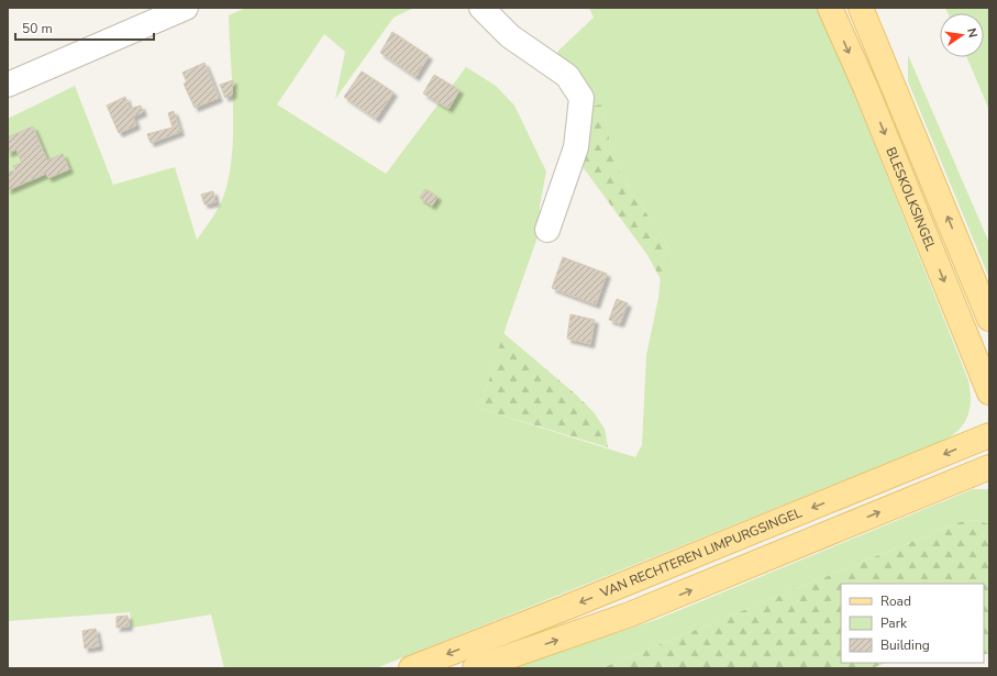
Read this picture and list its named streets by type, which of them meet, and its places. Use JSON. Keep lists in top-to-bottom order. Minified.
{"streets":{"main road":["BLESKOLKSINGEL","VAN RECHTEREN LIMPURGSINGEL"]},"legend":["Road","Park","Building"],"scale_bar":"50 m","north":"right"}
